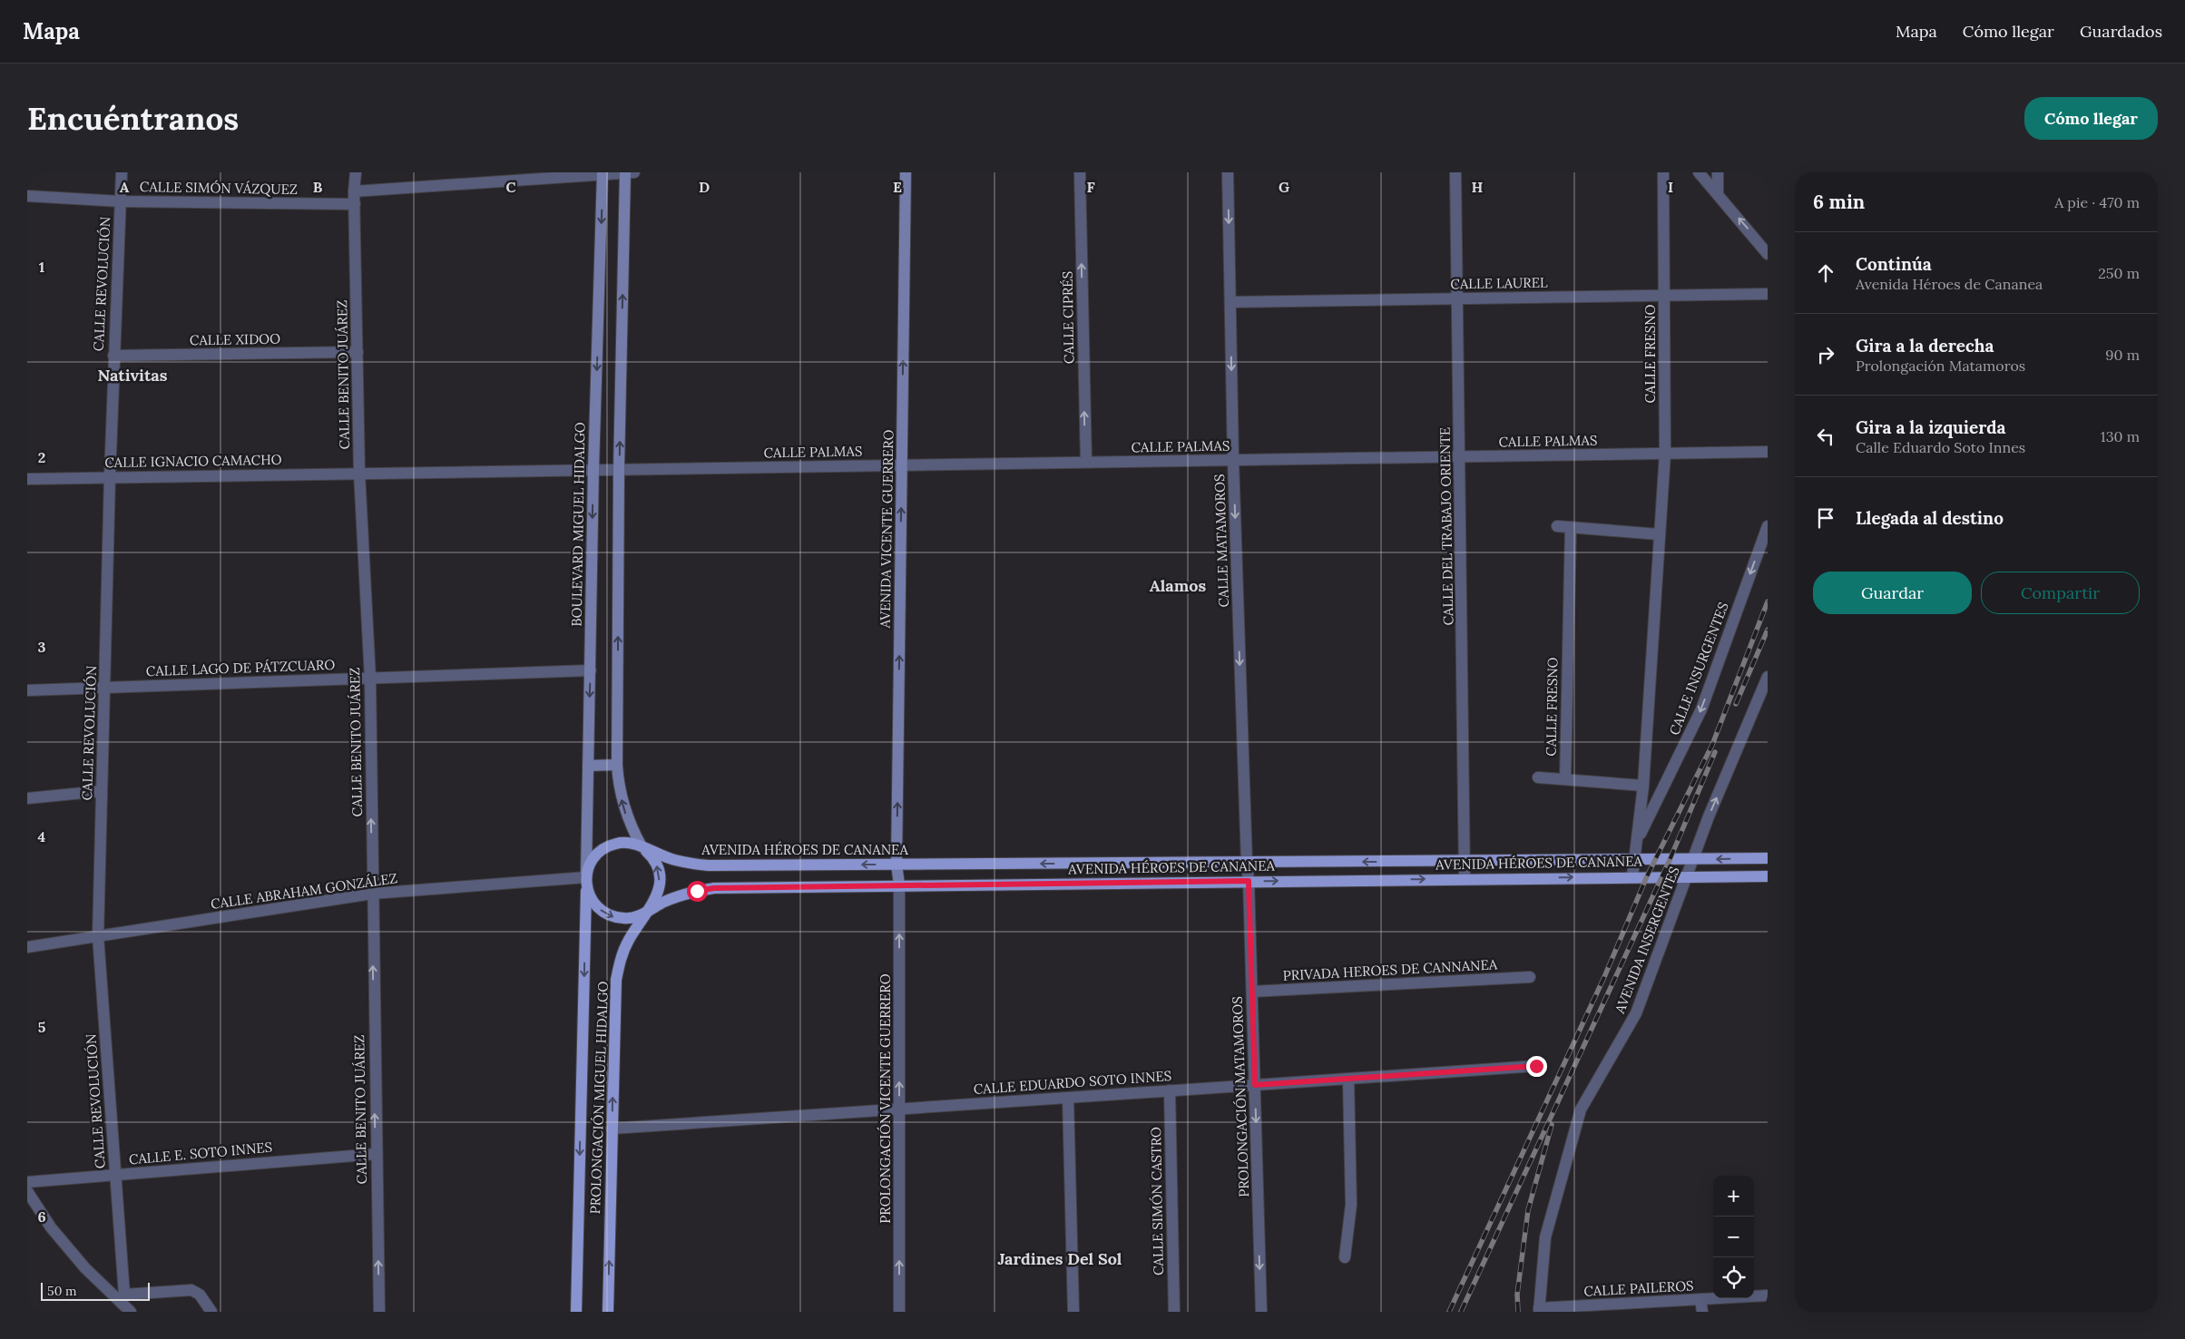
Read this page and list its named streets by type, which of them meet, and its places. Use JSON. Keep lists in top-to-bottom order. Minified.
{"streets":{"main road":["AVENIDA HÉROES DE CANANEA","PROLONGACIÓN MIGUEL HIDALGO"],"street":["CALLE SIMÓN VÁZQUEZ","CALLE LAUREL","CALLE REVOLUCIÓN","CALLE CIPRÉS","CALLE XIDOO","CALLE FRESNO","CALLE BENITO JUÁREZ","CALLE PALMAS","CALLE IGNACIO CAMACHO","BOULEVARD MIGUEL HIDALGO","CALLE DEL TRABAJO ORIENTE","AVENIDA VICENTE GUERRERO","CALLE MATAMOROS","CALLE LAGO DE PÁTZCUARO","CALLE INSURGENTES","CALLE ABRAHAM GONZÁLEZ","AVENIDA INSERGENTES","PRIVADA HEROES DE CANNANEA","CALLE EDUARDO SOTO INNES","PROLONGACIÓN MATAMOROS","PROLONGACIÓN VICENTE GUERRERO","CALLE E. SOTO INNES","CALLE SIMÓN CASTRO","CALLE PAILEROS"]},"crossings":[["CALLE SIMÓN VÁZQUEZ","CALLE REVOLUCIÓN"],["CALLE SIMÓN VÁZQUEZ","CALLE BENITO JUÁREZ"],["CALLE LAUREL","CALLE FRESNO"],["CALLE LAUREL","CALLE DEL TRABAJO ORIENTE"],["CALLE LAUREL","CALLE MATAMOROS"],["CALLE REVOLUCIÓN","CALLE XIDOO"],["CALLE REVOLUCIÓN","CALLE IGNACIO CAMACHO"],["CALLE REVOLUCIÓN","CALLE LAGO DE PÁTZCUARO"],["CALLE REVOLUCIÓN","CALLE ABRAHAM GONZÁLEZ"],["CALLE REVOLUCIÓN","CALLE E. SOTO INNES"],["CALLE CIPRÉS","CALLE PALMAS"],["CALLE XIDOO","CALLE BENITO JUÁREZ"],["CALLE FRESNO","CALLE PALMAS"],["CALLE FRESNO","CALLE INSURGENTES"],["CALLE FRESNO","AVENIDA HÉROES DE CANANEA"],["CALLE BENITO JUÁREZ","CALLE IGNACIO CAMACHO"],["CALLE BENITO JUÁREZ","CALLE LAGO DE PÁTZCUARO"],["CALLE BENITO JUÁREZ","CALLE ABRAHAM GONZÁLEZ"],["CALLE BENITO JUÁREZ","CALLE E. SOTO INNES"],["CALLE PALMAS","CALLE IGNACIO CAMACHO"],["CALLE PALMAS","BOULEVARD MIGUEL HIDALGO"],["CALLE PALMAS","CALLE DEL TRABAJO ORIENTE"],["CALLE PALMAS","AVENIDA VICENTE GUERRERO"],["CALLE PALMAS","CALLE MATAMOROS"],["CALLE IGNACIO CAMACHO","BOULEVARD MIGUEL HIDALGO"],["BOULEVARD MIGUEL HIDALGO","CALLE LAGO DE PÁTZCUARO"],["BOULEVARD MIGUEL HIDALGO","AVENIDA HÉROES DE CANANEA"],["BOULEVARD MIGUEL HIDALGO","CALLE ABRAHAM GONZÁLEZ"],["BOULEVARD MIGUEL HIDALGO","PROLONGACIÓN MIGUEL HIDALGO"],["CALLE DEL TRABAJO ORIENTE","AVENIDA HÉROES DE CANANEA"],["AVENIDA VICENTE GUERRERO","AVENIDA HÉROES DE CANANEA"],["AVENIDA VICENTE GUERRERO","PROLONGACIÓN VICENTE GUERRERO"],["CALLE MATAMOROS","AVENIDA HÉROES DE CANANEA"],["CALLE MATAMOROS","PROLONGACIÓN MATAMOROS"],["AVENIDA HÉROES DE CANANEA","CALLE ABRAHAM GONZÁLEZ"],["AVENIDA HÉROES DE CANANEA","AVENIDA INSERGENTES"],["AVENIDA HÉROES DE CANANEA","PROLONGACIÓN MATAMOROS"],["AVENIDA HÉROES DE CANANEA","PROLONGACIÓN MIGUEL HIDALGO"],["AVENIDA HÉROES DE CANANEA","PROLONGACIÓN VICENTE GUERRERO"],["CALLE ABRAHAM GONZÁLEZ","PROLONGACIÓN MIGUEL HIDALGO"],["AVENIDA INSERGENTES","CALLE PAILEROS"],["PRIVADA HEROES DE CANNANEA","PROLONGACIÓN MATAMOROS"],["CALLE EDUARDO SOTO INNES","PROLONGACIÓN MATAMOROS"],["CALLE EDUARDO SOTO INNES","PROLONGACIÓN MIGUEL HIDALGO"],["CALLE EDUARDO SOTO INNES","PROLONGACIÓN VICENTE GUERRERO"],["CALLE EDUARDO SOTO INNES","CALLE SIMÓN CASTRO"]],"one_way":["CALLE CIPRÉS","CALLE BENITO JUÁREZ","AVENIDA VICENTE GUERRERO","CALLE MATAMOROS","PROLONGACIÓN VICENTE GUERRERO"],"districts":["Nativitas","Alamos","Jardines Del Sol"],"scale_bar":"50 m","page":{"header":"Mapa","nav":["Mapa","Cómo llegar","Guardados"],"buttons":["Cómo llegar",["Guardar","Compartir"]],"title":"Encuéntranos","heading":["6 min","A pie · 470 m"],"list":[["Continúa","Avenida Héroes de Cananea","250 m"],["Gira a la derecha","Prolongación Matamoros","90 m"],["Gira a la izquierda","Calle Eduardo Soto Innes","130 m"],"Llegada al destino"],"map_buttons":["+","−"],"scale":"50 m"},"grid":{"columns":["A","B","C","D","E","F","G","H","I"],"rows":["1","2","3","4","5","6"]}}
